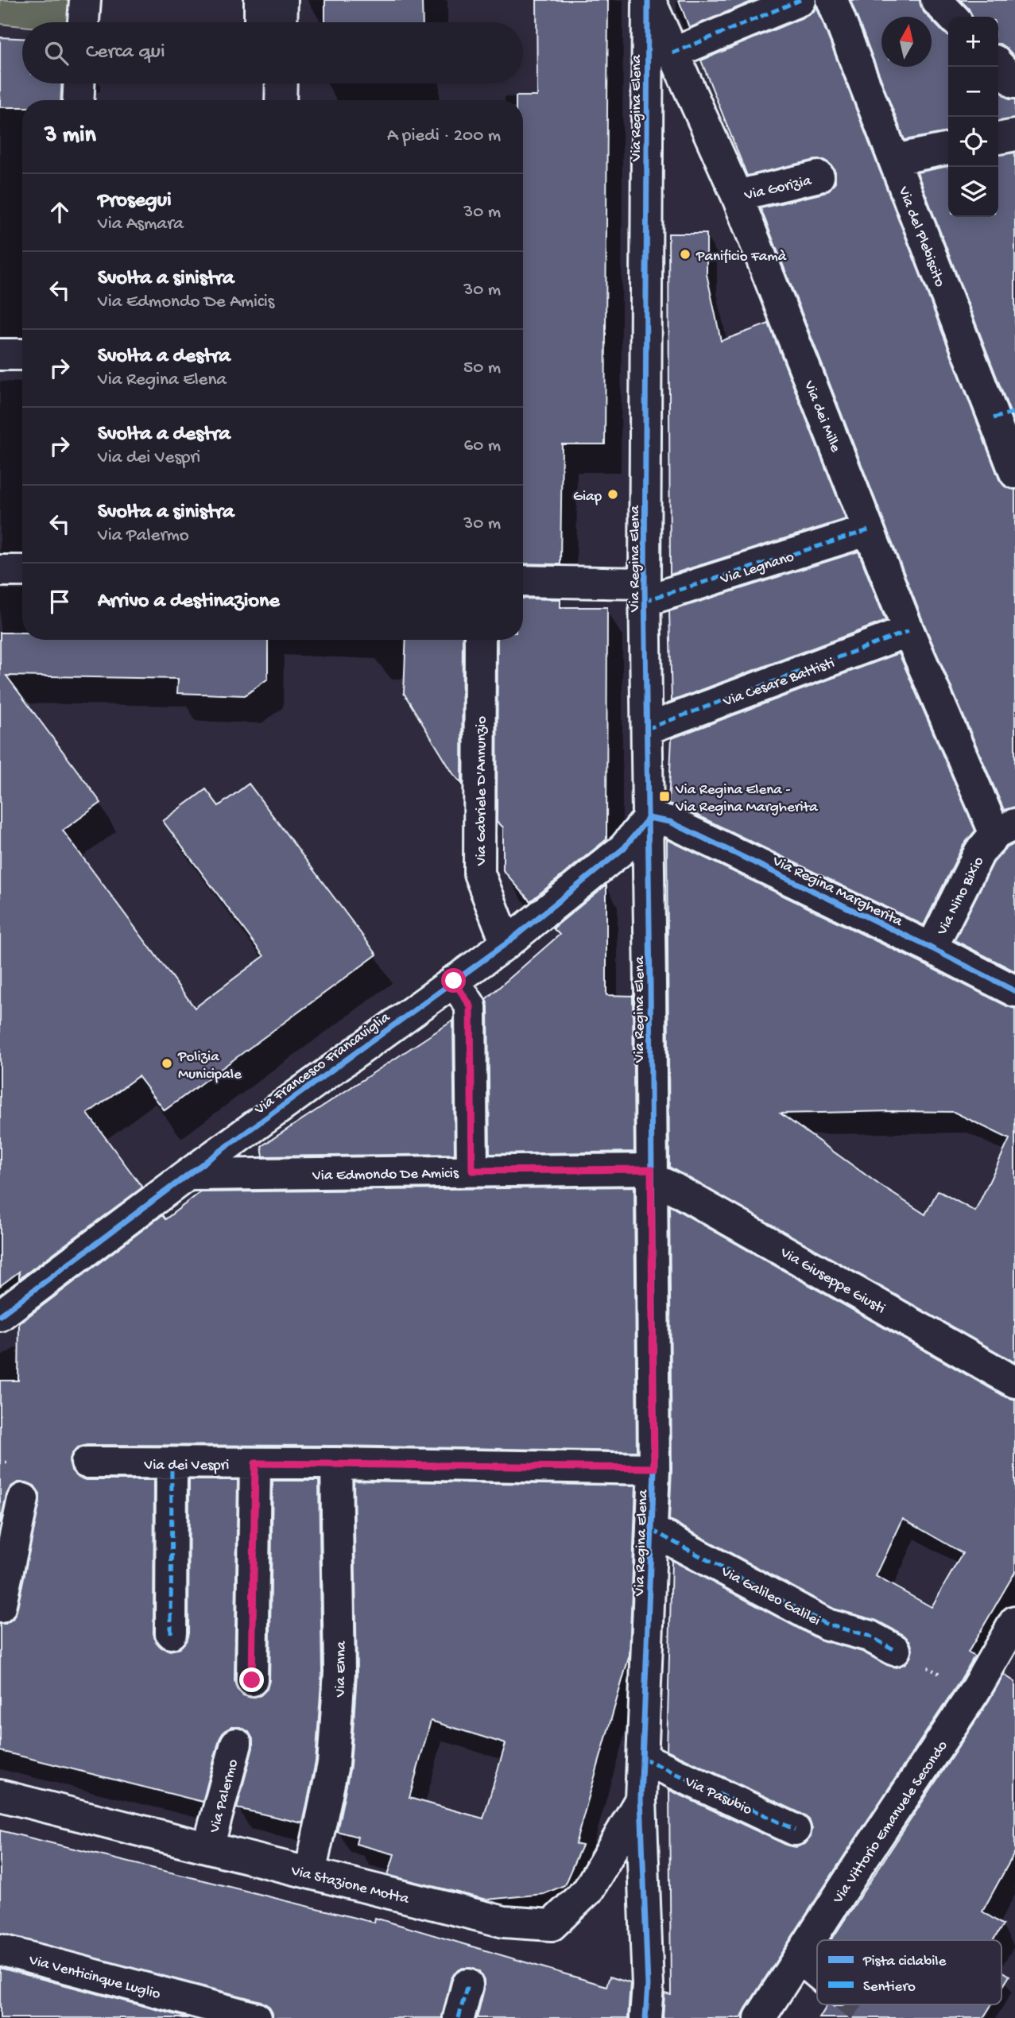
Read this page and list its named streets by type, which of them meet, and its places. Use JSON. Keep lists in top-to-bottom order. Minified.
{"streets":{"street":["Via Regina Elena","Via Gorizia","Via del Plebiscito","Via dei Mille","Via Legnano","Via Cesare Battisti","Via Gabriele D'Annunzio","Via Regina Margherita","Via Nino Bixio","Via Francesco Francaviglia","Via Edmondo De Amicis","Via Giuseppe Giusti","Via dei Vespri","Via Galileo Galilei","Via Enna","Via Pasubio","Via Palermo","Via Vittorio Emanuele Secondo","Via Stazione Motta","Via Venticinque Luglio"]},"crossings":[["Via Regina Elena","Via dei Mille"],["Via Regina Elena","Via Legnano"],["Via Regina Elena","Via Cesare Battisti"],["Via Regina Elena","Via Regina Margherita"],["Via Regina Elena","Via Francesco Francaviglia"],["Via Regina Elena","Via Edmondo De Amicis"],["Via Regina Elena","Via Giuseppe Giusti"],["Via Regina Elena","Via dei Vespri"],["Via Regina Elena","Via Galileo Galilei"],["Via Regina Elena","Via Pasubio"],["Via Regina Elena","Via Stazione Motta"],["Via Gorizia","Via dei Mille"],["Via dei Mille","Via Legnano"],["Via dei Mille","Via Cesare Battisti"],["Via dei Mille","Via Nino Bixio"],["Via Gabriele D'Annunzio","Via Francesco Francaviglia"],["Via Regina Margherita","Via Nino Bixio"],["Via Regina Margherita","Via Francesco Francaviglia"],["Via Francesco Francaviglia","Via Edmondo De Amicis"],["Via Edmondo De Amicis","Via Giuseppe Giusti"],["Via dei Vespri","Via Enna"],["Via Enna","Via Stazione Motta"],["Via Palermo","Via Stazione Motta"]],"places":{"other":["Panificio Famà","Giap","Polizia Municipale"],"transit":["Via Regina Elena - Via Regina Margherita"]},"legend":["Pista ciclabile","Sentiero"],"north":"top","page":{"map_buttons":["+","−"],"search":"Cerca qui","heading":["3 min","A piedi · 200 m"],"list":[["Prosegui","Via Asmara","30 m"],["Svolta a sinistra","Via Edmondo De Amicis","30 m"],["Svolta a destra","Via Regina Elena","50 m"],["Svolta a destra","Via dei Vespri","60 m"],["Svolta a sinistra","Via Palermo","30 m"],"Arrivo a destinazione"]}}
